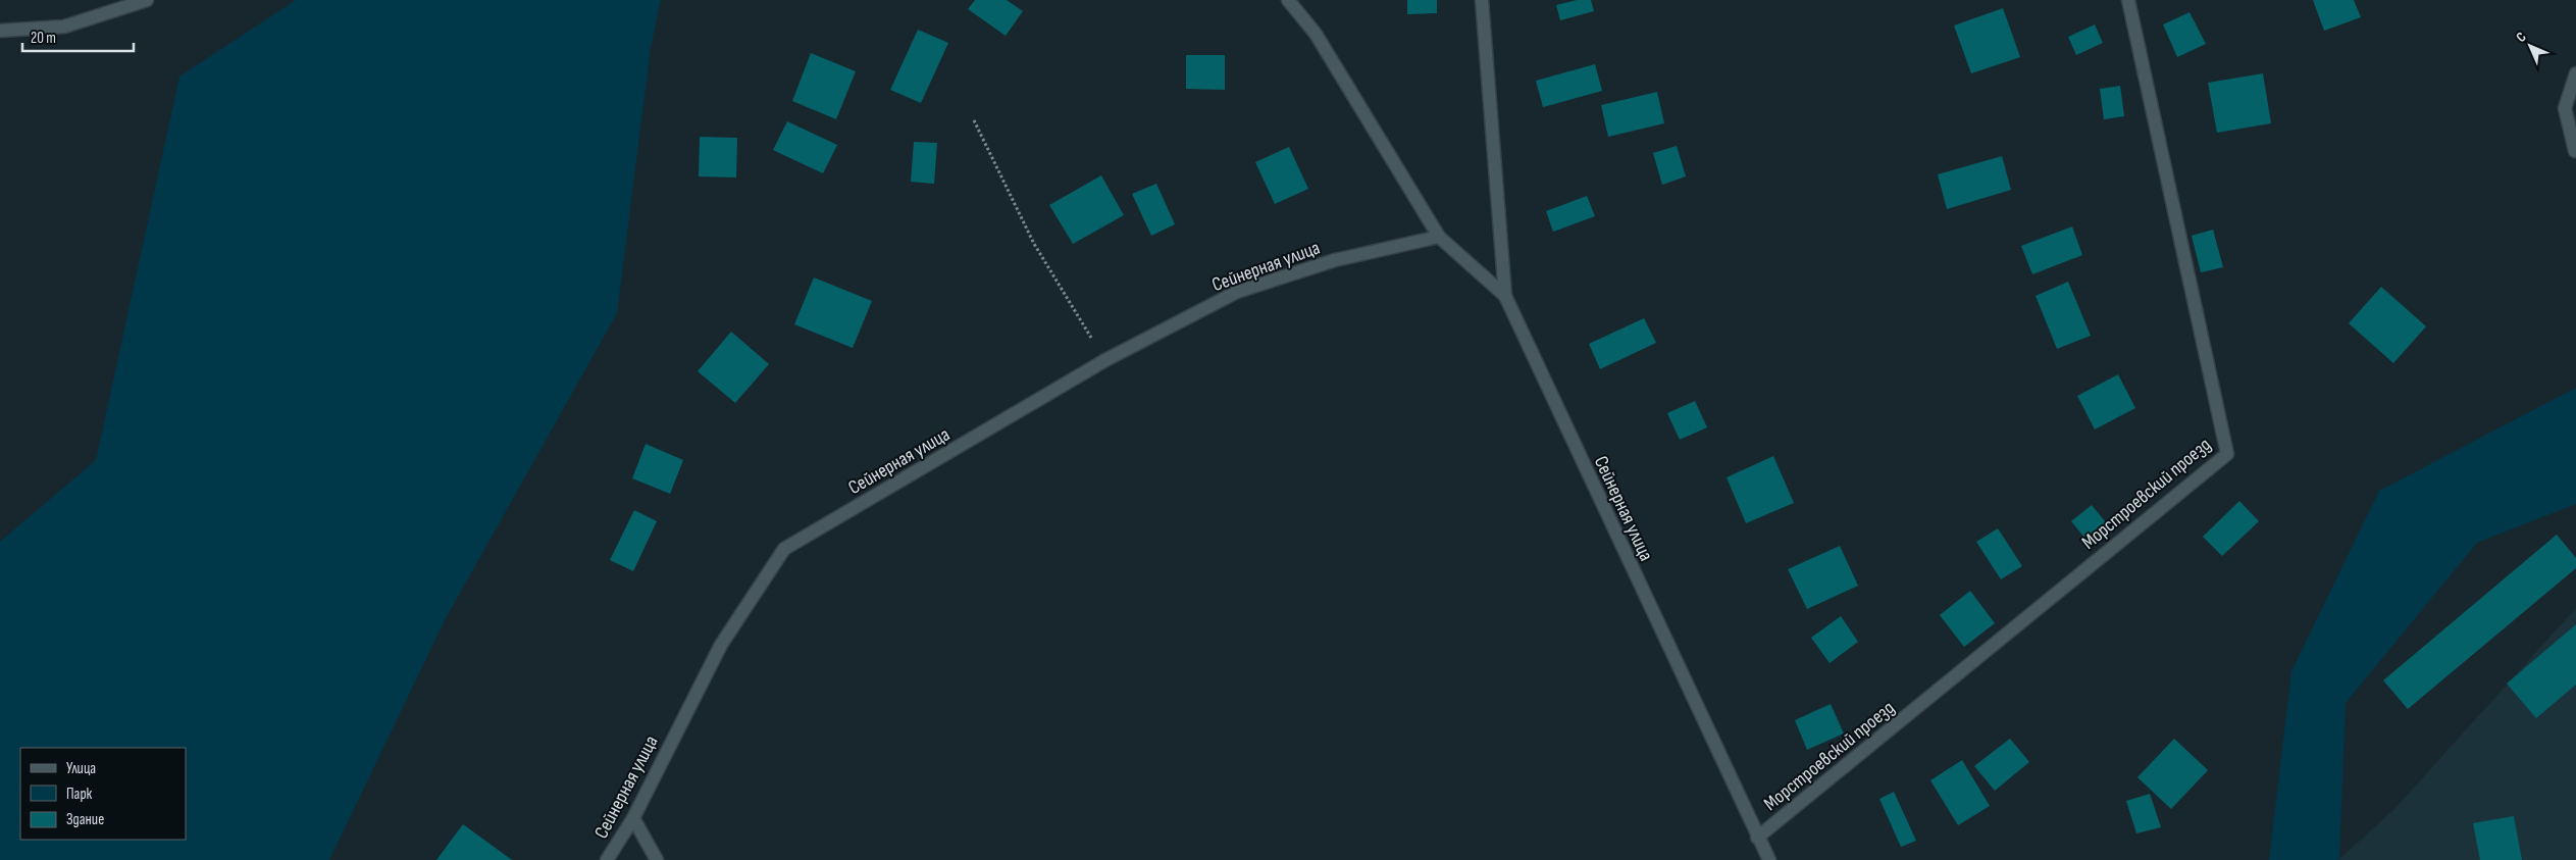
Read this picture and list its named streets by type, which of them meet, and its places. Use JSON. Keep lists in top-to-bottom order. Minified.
{"streets":{"lane":["Сейнерная улица","Морстроевский проезд"]},"crossings":[["Сейнерная улица","Морстроевский проезд"]],"legend":["Улица","Парк","Здание"],"scale_bar":"20 m","north":"top left"}
